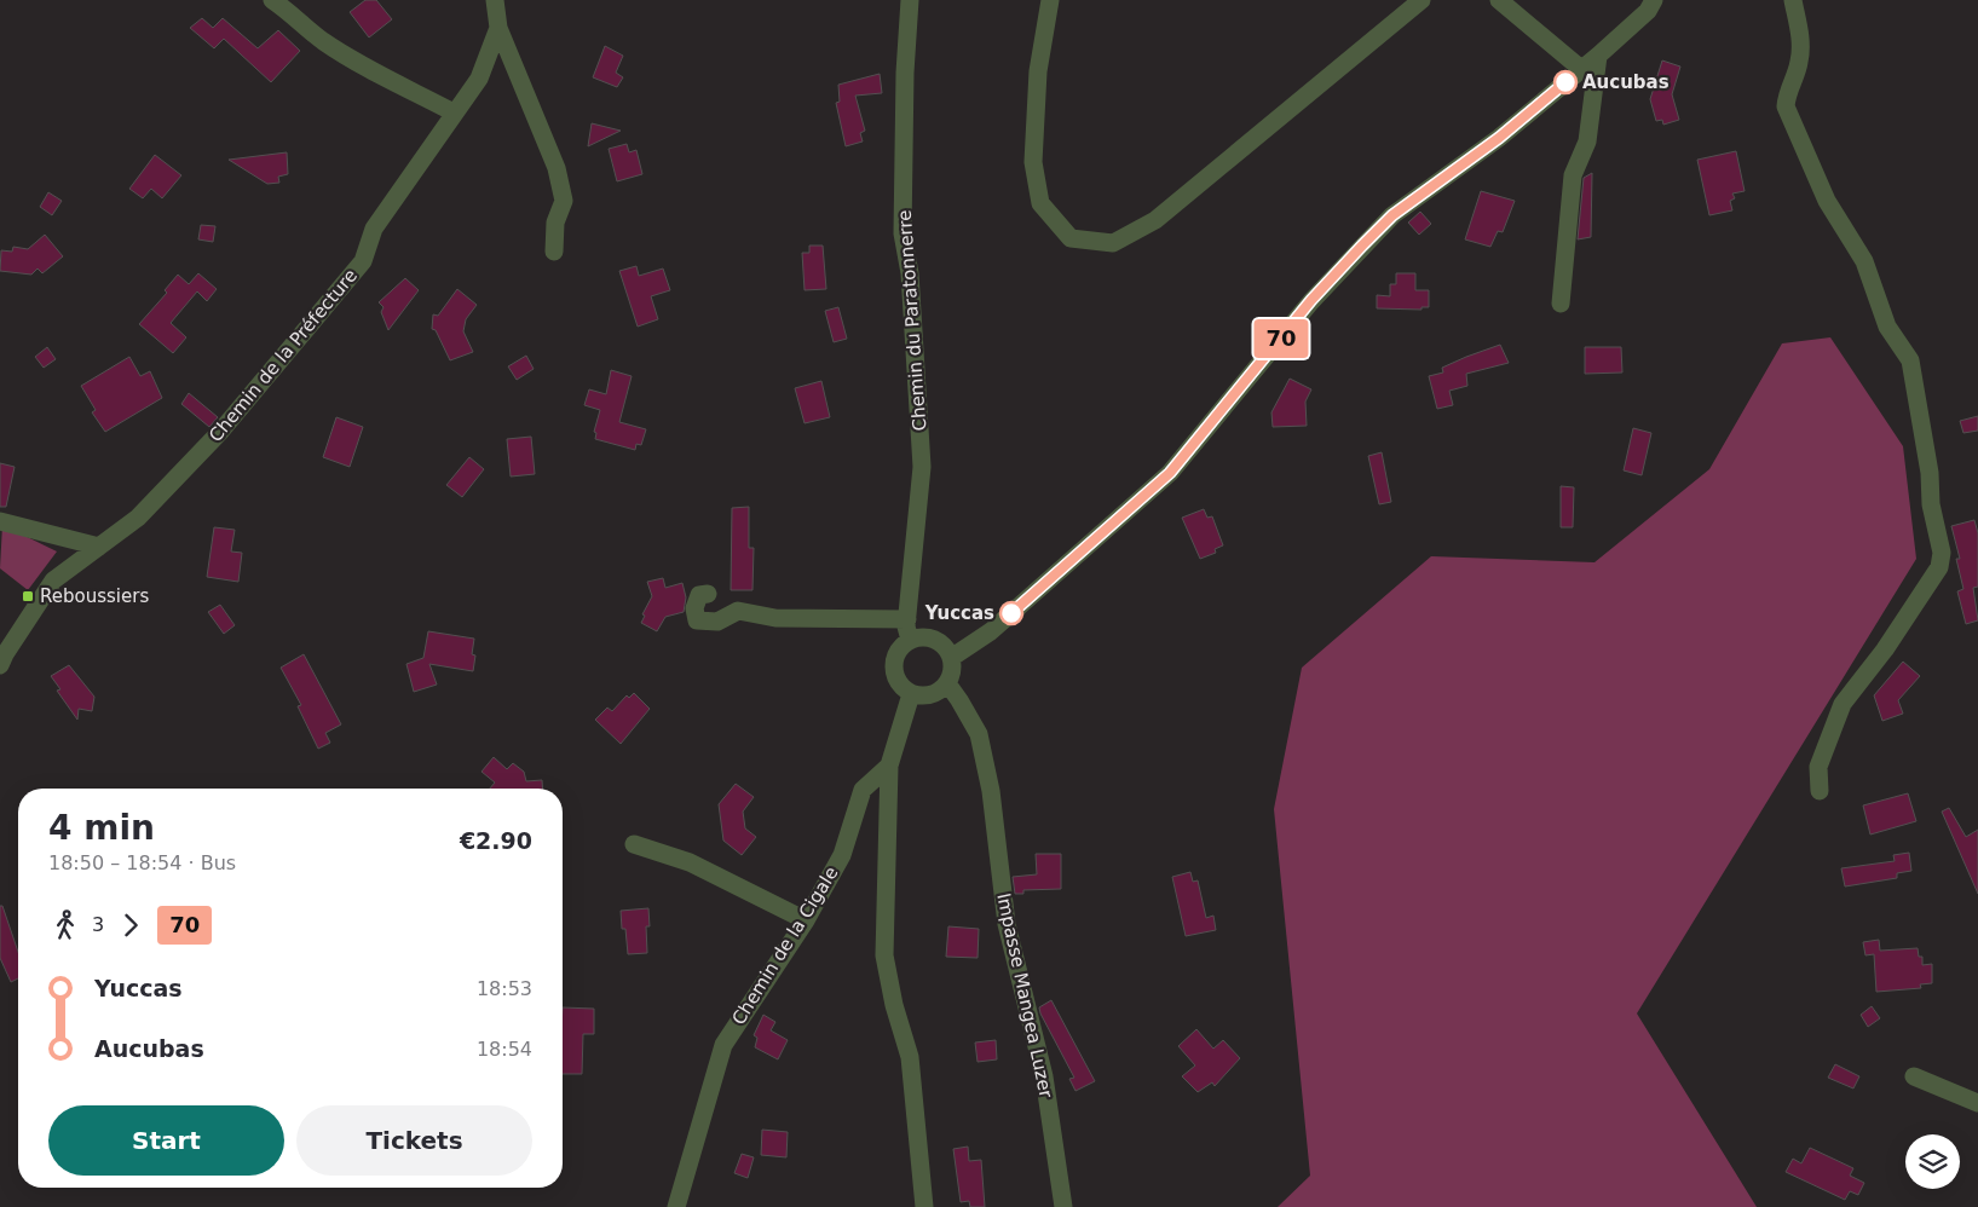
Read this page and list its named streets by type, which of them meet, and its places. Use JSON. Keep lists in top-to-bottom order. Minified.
{"streets":{"street":["Chemin du Paratonnerre","Chemin de la Préfecture","Chemin de la Cigale","Impasse Mangea Luzer"]},"crossings":[["Chemin du Paratonnerre","Impasse Mangea Luzer"]],"places":{"other":["Aucubas","Yuccas"],"transit":["Reboussiers"]},"lines":["bus line 70"],"page":{"on_map":"70","heading":["4 min","18:50 – 18:54 · Bus","€2.90"],"legs":["3","70"],"list":[{"name":"Yuccas","value":"18:53"},{"name":"Aucubas","value":"18:54"}],"buttons":["Start","Tickets"]}}
